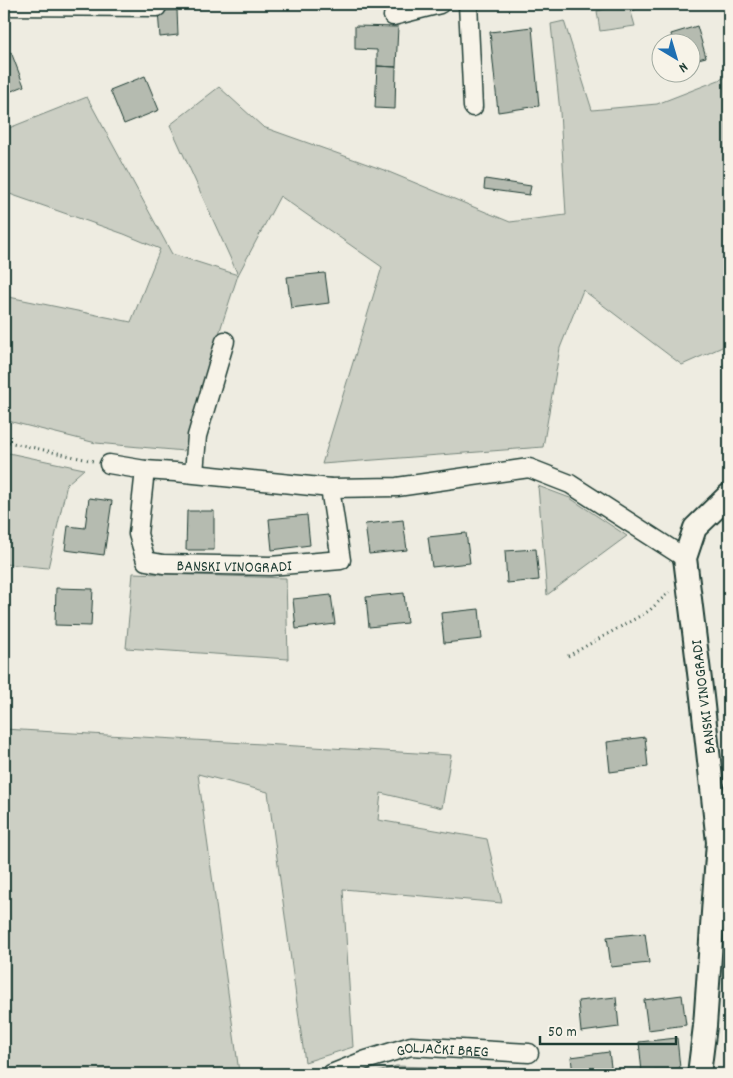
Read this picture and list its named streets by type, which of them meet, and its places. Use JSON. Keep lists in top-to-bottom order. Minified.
{"streets":{"street":["BANSKI VINOGRADI","GOLJAČKI BREG"]},"scale_bar":"50 m","north":"bottom right"}
